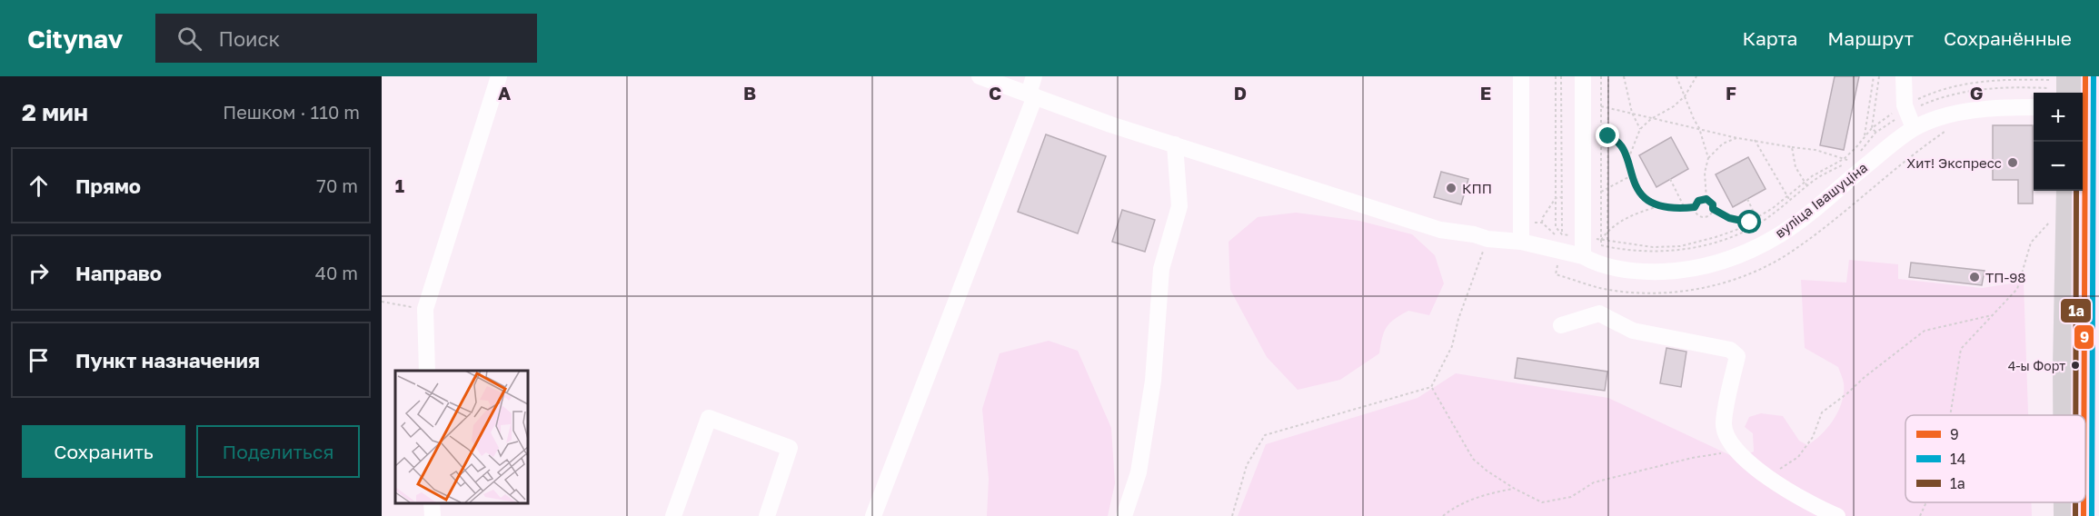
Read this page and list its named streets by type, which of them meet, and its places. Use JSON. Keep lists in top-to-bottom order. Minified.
{"streets":{"street":["вуліца Івашуціна"]},"places":["Хит! Экспресс","КПП","ТП-98","4-ы Форт"],"lines":["transit line 9","transit line 14","transit line 1а"],"legend":["9","14","1а"],"page":{"header":"Citynav","search":"Поиск","nav":["Карта","Маршрут","Сохранённые"],"heading":["2 мин","Пешком · 110 m"],"map_buttons":["+","−"],"list":[["Прямо","70 m"],["Направо","40 m"],"Пункт назначения"],"buttons":["Сохранить","Поделиться"]},"grid":{"columns":["A","B","C","D","E","F","G"],"rows":["1"]}}
